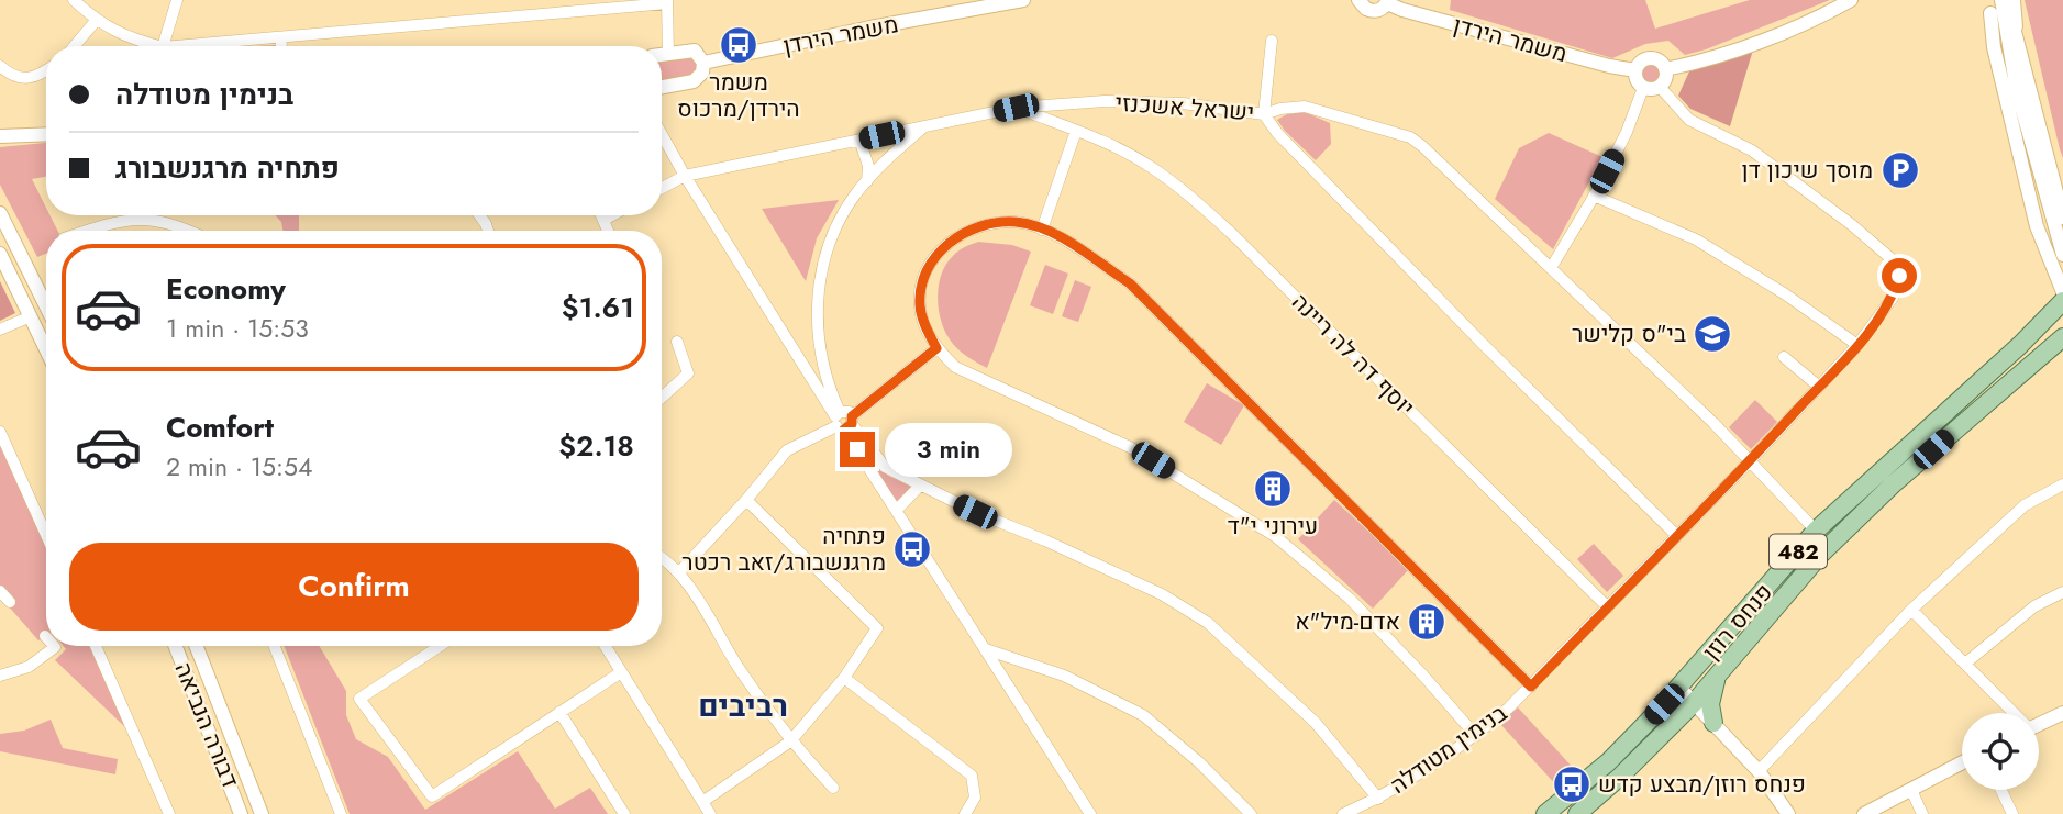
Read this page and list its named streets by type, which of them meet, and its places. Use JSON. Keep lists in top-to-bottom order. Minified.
{"streets":{"main road":["482","פנחס רוזן"],"street":["משמר הירדן","ישראל אשכנזי","יוסף דה לה ריינה","דבורה הנביאה","בנימין מטודלה"]},"crossings":[["משמר הירדן","בנימין מטודלה"],["ישראל אשכנזי","יוסף דה לה ריינה"],["ישראל אשכנזי","פנחס רוזן"],["ישראל אשכנזי","בנימין מטודלה"],["יוסף דה לה ריינה","בנימין מטודלה"]],"districts":["רביבים"],"places":{"bus stop":["משמר הירדן/מרכוס","פתחיה מרגנשבורג/זאב רכטר","פנחס רוזן/מבצע קדש"],"parking":["מוסך שיכון דן"],"school or university":["בי\"ס קלישר"],"building":["עירוני י\"ד","אדם-מיל\"א"]},"page":{"banner":["בנימין מטודלה","פתחיה מרגנשבורג"],"list":[{"name":"Economy","note":"1 min · 15:53","value":"$1.61"},{"name":"Comfort","note":"2 min · 15:54","value":"$2.18"}],"bubble":"3 min","buttons":"Confirm"}}
